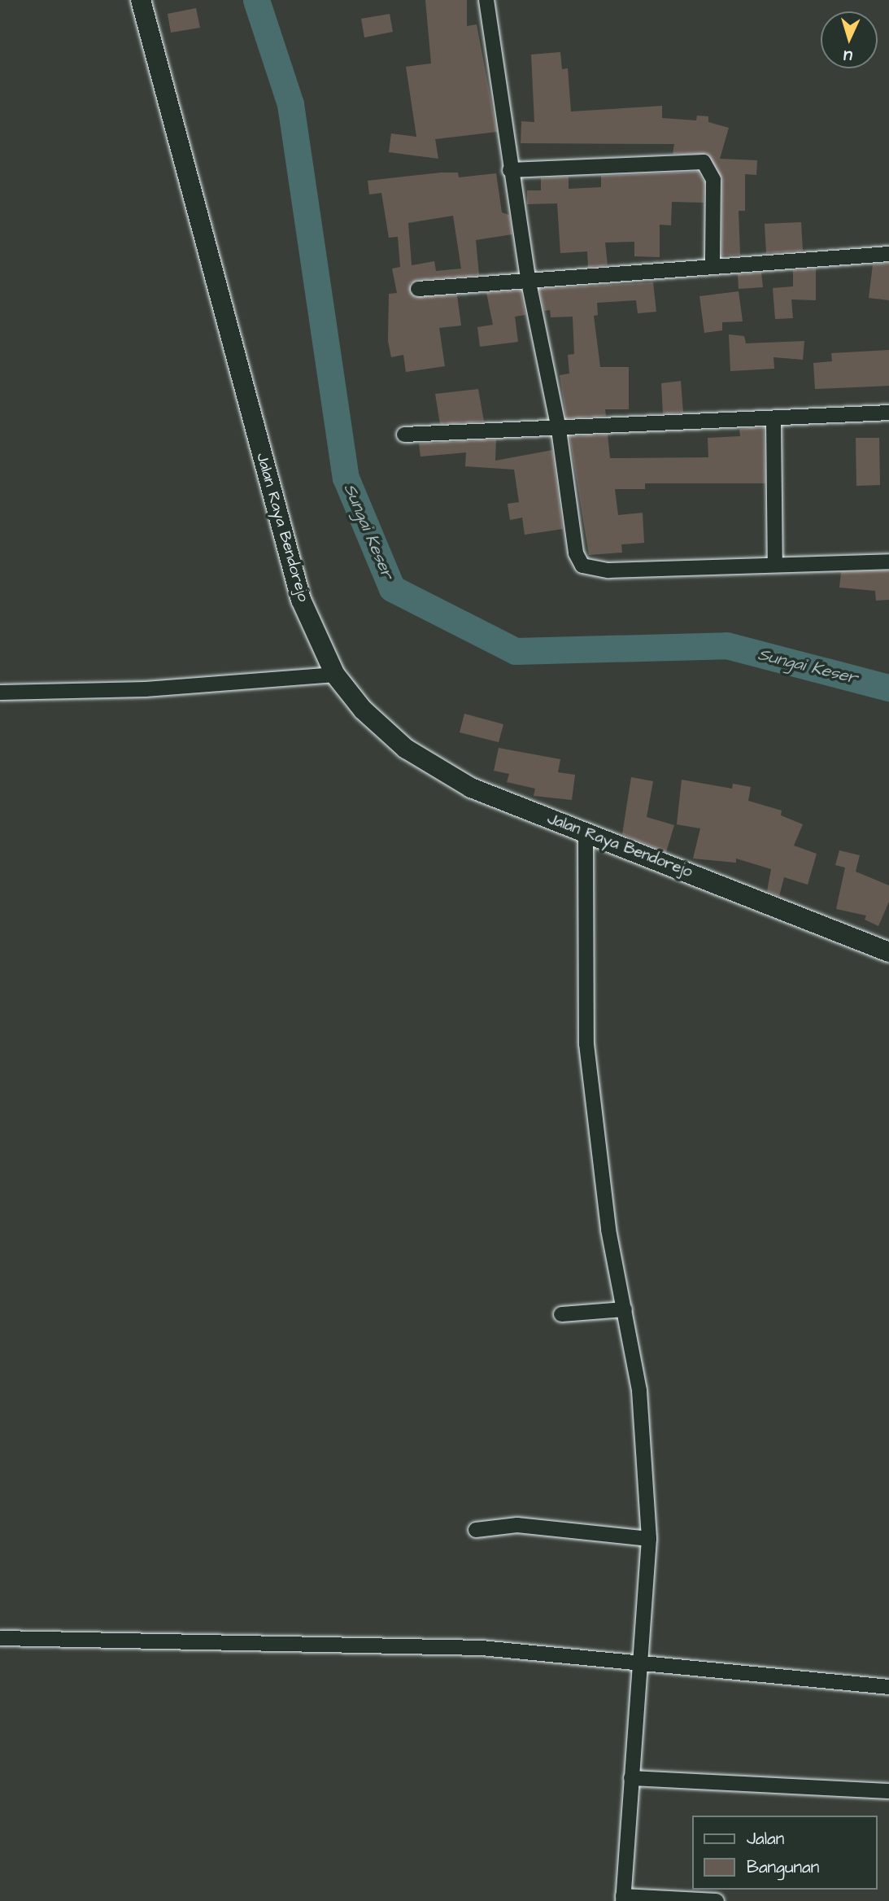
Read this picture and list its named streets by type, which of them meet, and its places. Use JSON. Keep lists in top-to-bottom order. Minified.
{"streets":{"main road":["Jalan Raya Bendorejo"]},"water":["Sungai Keser"],"legend":["Jalan","Bangunan"],"north":"bottom"}
